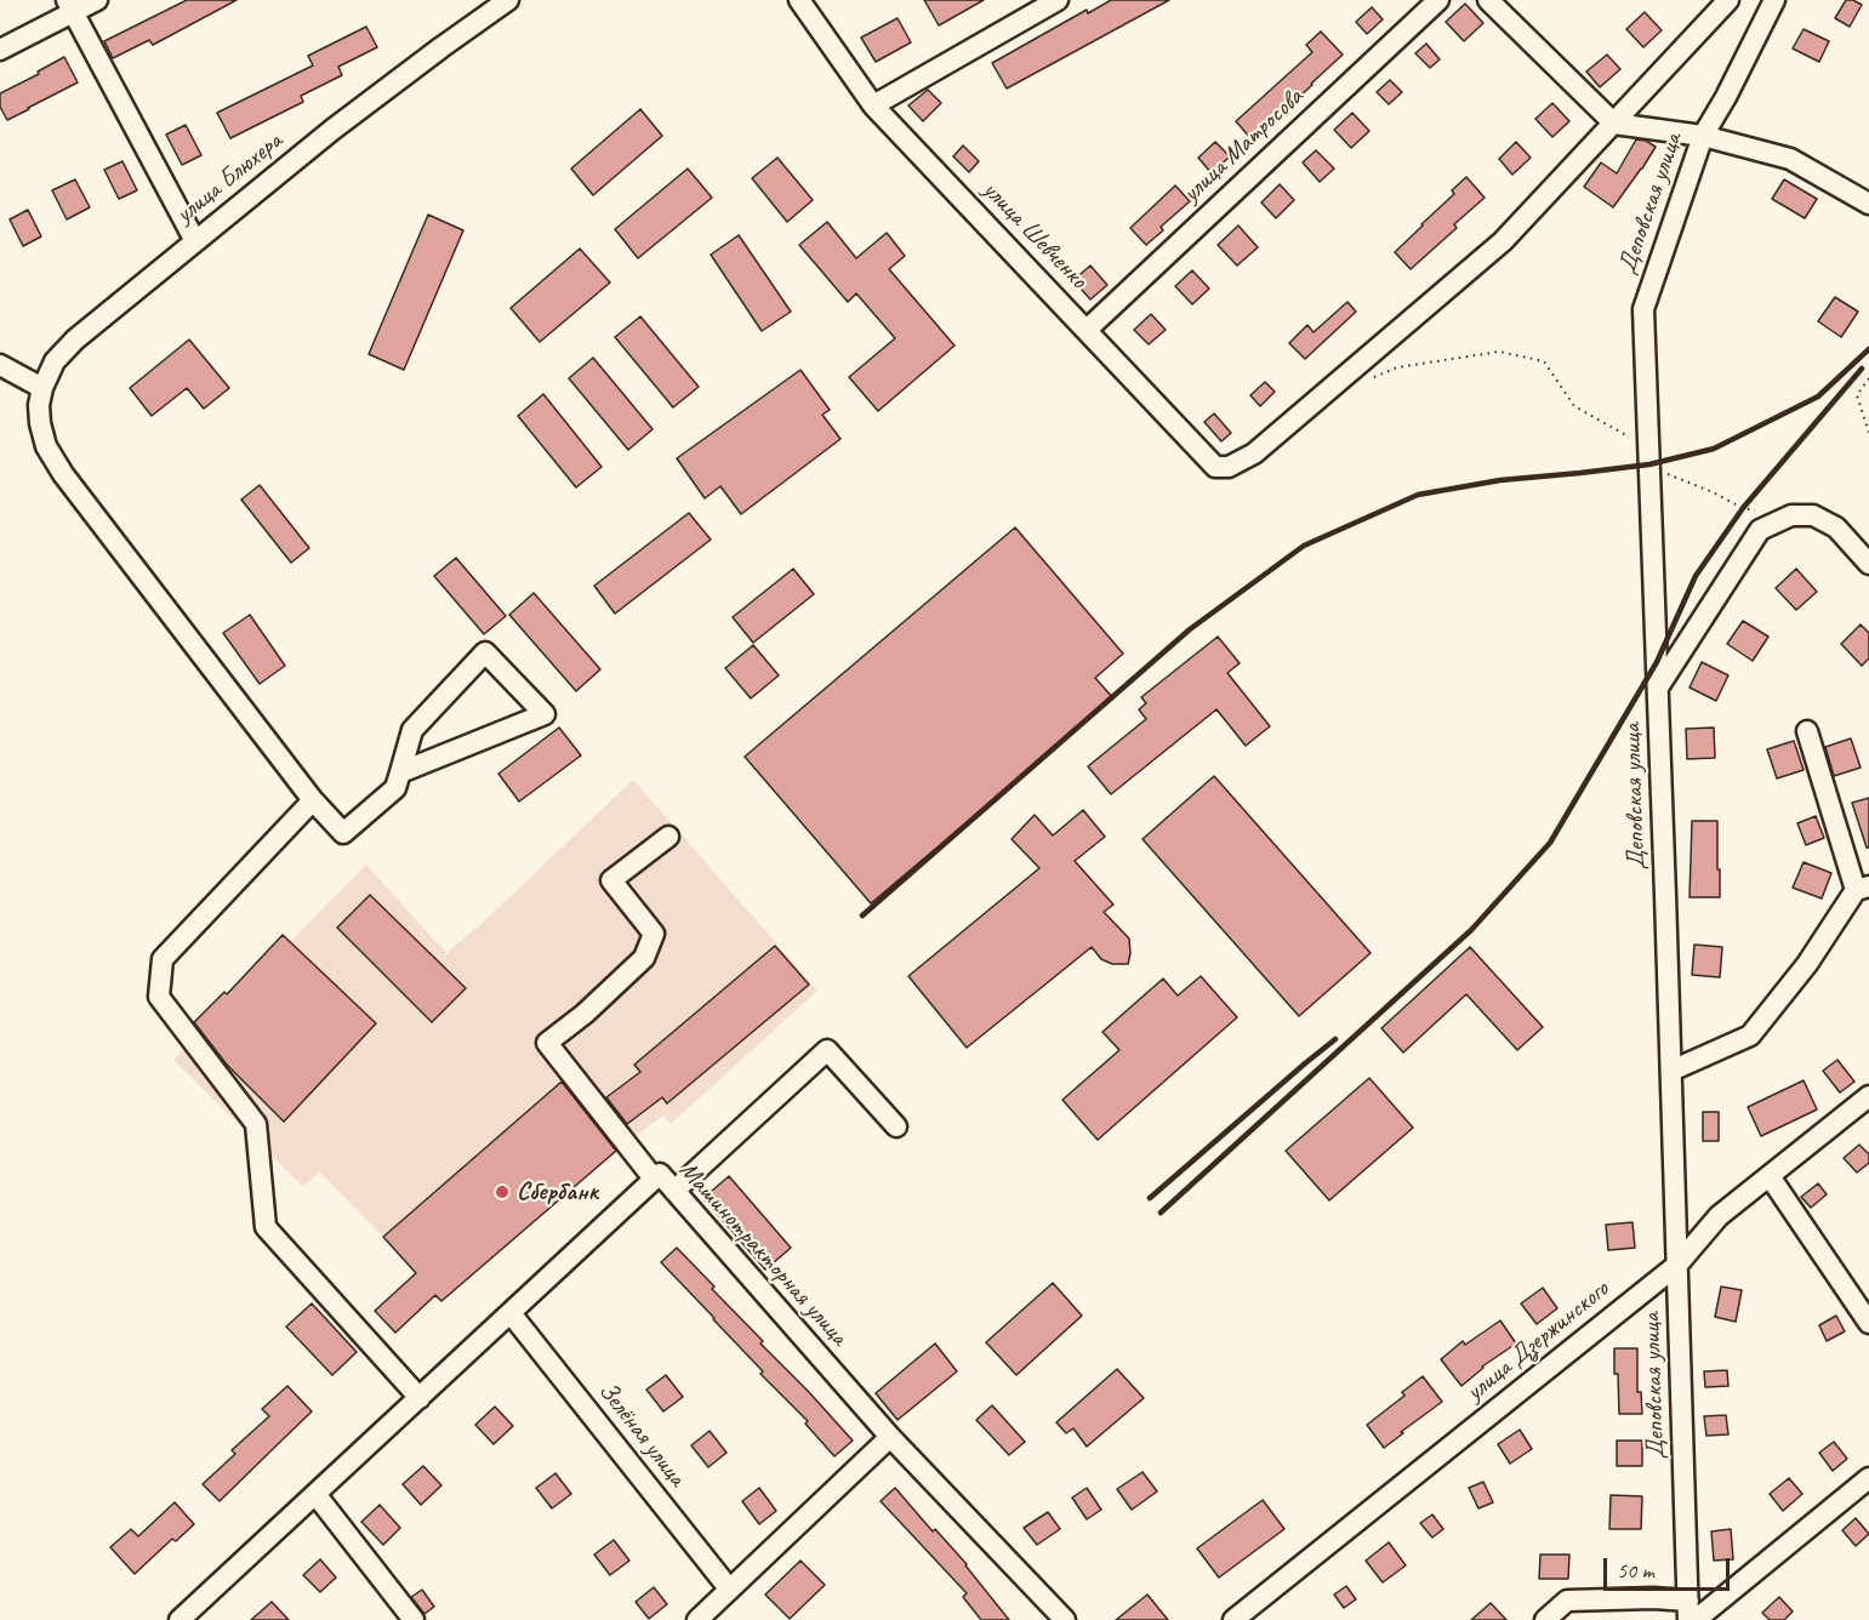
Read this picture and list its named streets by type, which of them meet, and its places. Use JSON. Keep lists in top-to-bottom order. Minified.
{"streets":{"street":["улица Матросова","улица Блюхера","Деповская улица","улица Шевченко","Машинотракторная улица","улица Дзержинского","Зелёная улица"]},"crossings":[["улица Матросова","улица Шевченко"],["Деповская улица","улица Шевченко"],["Деповская улица","улица Дзержинского"],["Машинотракторная улица","Зелёная улица"]],"places":["Сбербанк"],"scale_bar":"50 m"}
